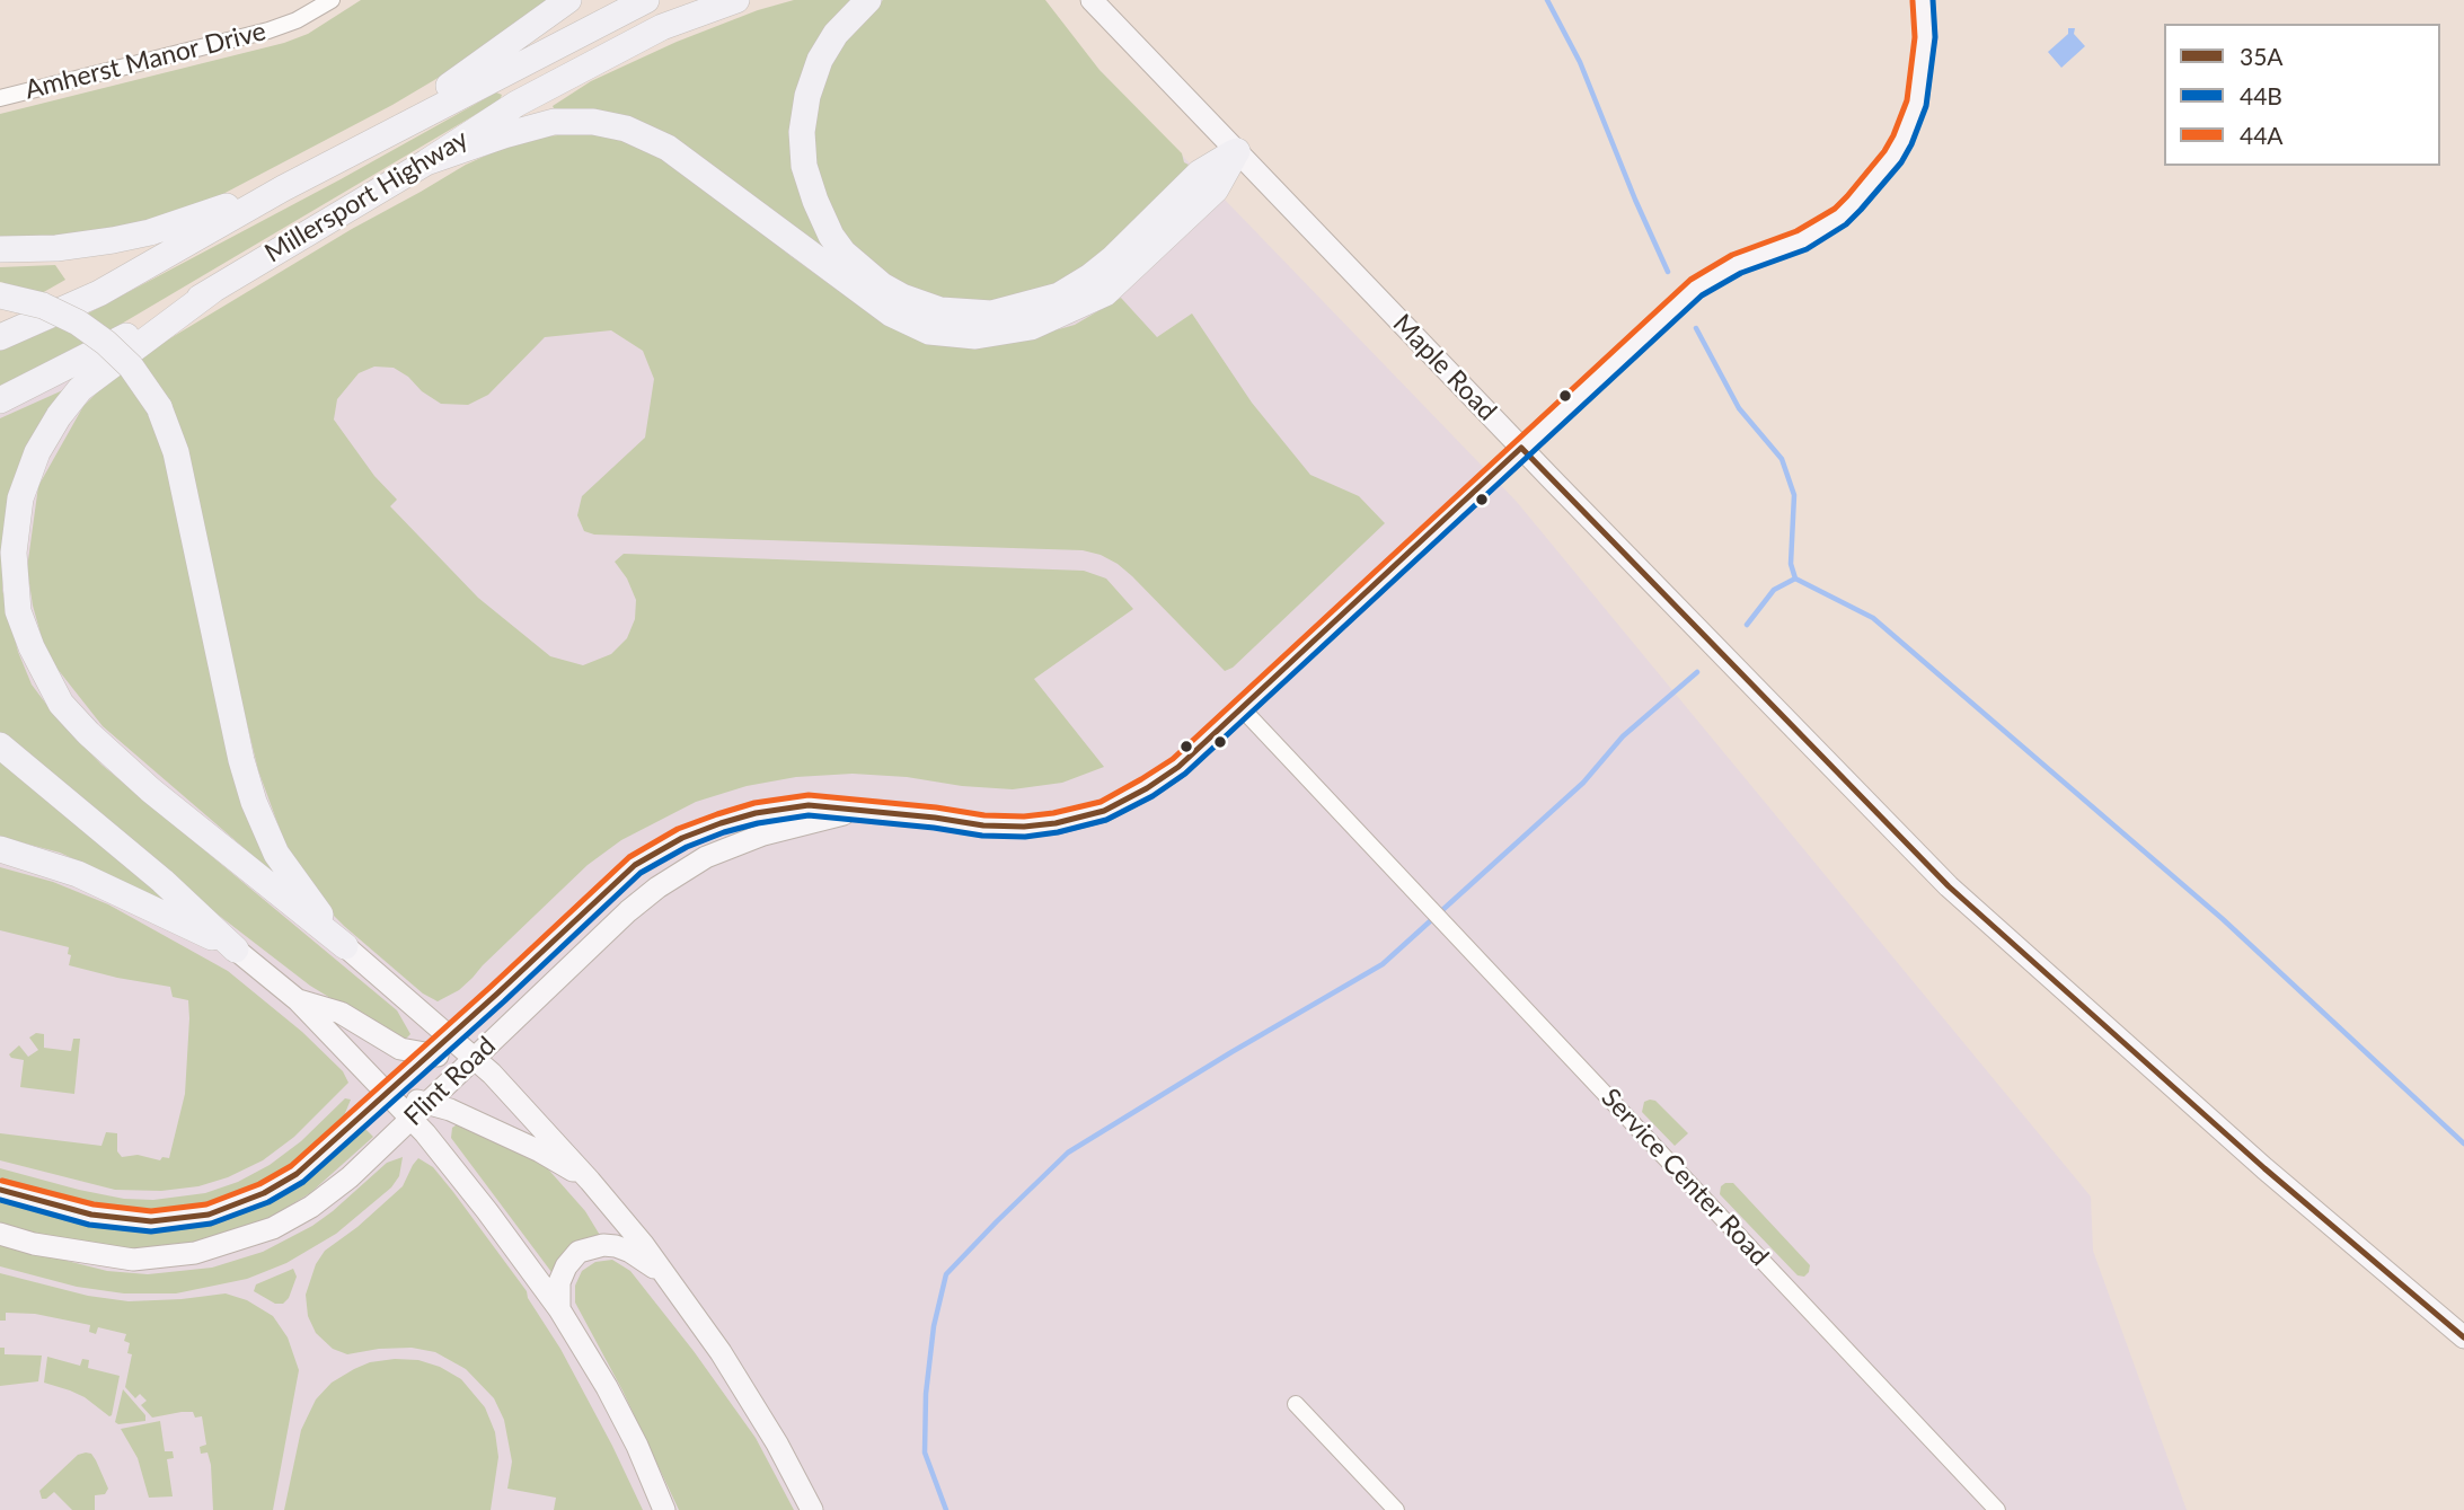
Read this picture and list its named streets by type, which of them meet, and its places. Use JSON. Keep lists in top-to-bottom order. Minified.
{"streets":{"main road":["Millersport Highway","Maple Road","Flint Road"],"street":["Amherst Manor Drive","Service Center Road"]},"crossings":[["Maple Road","Flint Road"],["Flint Road","Service Center Road"]],"lines":["transit line 44B","transit line 44A","transit line 35A"],"legend":["35A","44B","44A"]}
